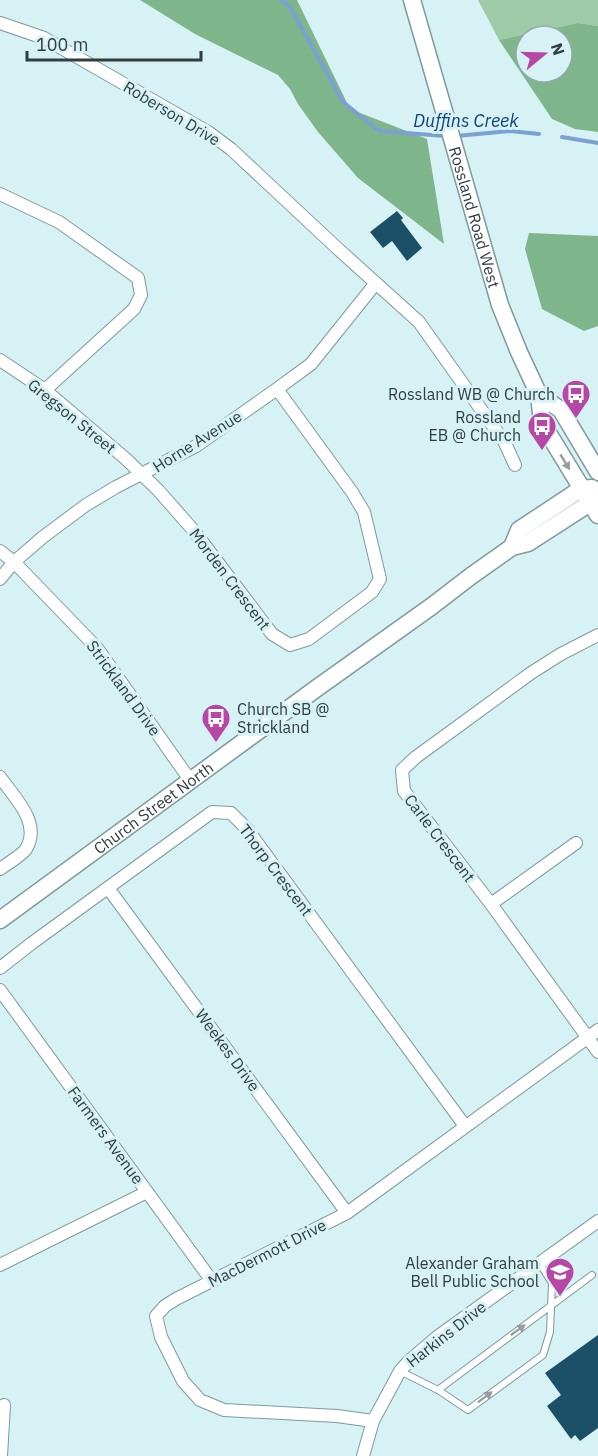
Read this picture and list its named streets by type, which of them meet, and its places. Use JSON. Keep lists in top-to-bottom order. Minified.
{"streets":{"street":["Roberson Drive","Rossland Road West","Gregson Street","Horne Avenue","Morden Crescent","Strickland Drive","Church Street North","Carle Crescent","Thorp Crescent","Weekes Drive","Farmers Avenue","MacDermott Drive","Harkins Drive"]},"crossings":[["Roberson Drive","Horne Avenue"],["Rossland Road West","Church Street North"],["Gregson Street","Horne Avenue"],["Gregson Street","Morden Crescent"],["Horne Avenue","Morden Crescent"],["Horne Avenue","Strickland Drive"],["Strickland Drive","Church Street North"],["Carle Crescent","MacDermott Drive"],["Thorp Crescent","Weekes Drive"],["Thorp Crescent","MacDermott Drive"],["Weekes Drive","MacDermott Drive"],["Farmers Avenue","MacDermott Drive"],["MacDermott Drive","Harkins Drive"]],"water":["Duffins Creek"],"places":{"bus stop":["Rossland WB @ Church","Rossland EB @ Church","Church SB @ Strickland"],"school or university":["Alexander Graham Bell Public School"]},"scale_bar":"100 m","north":"right"}
